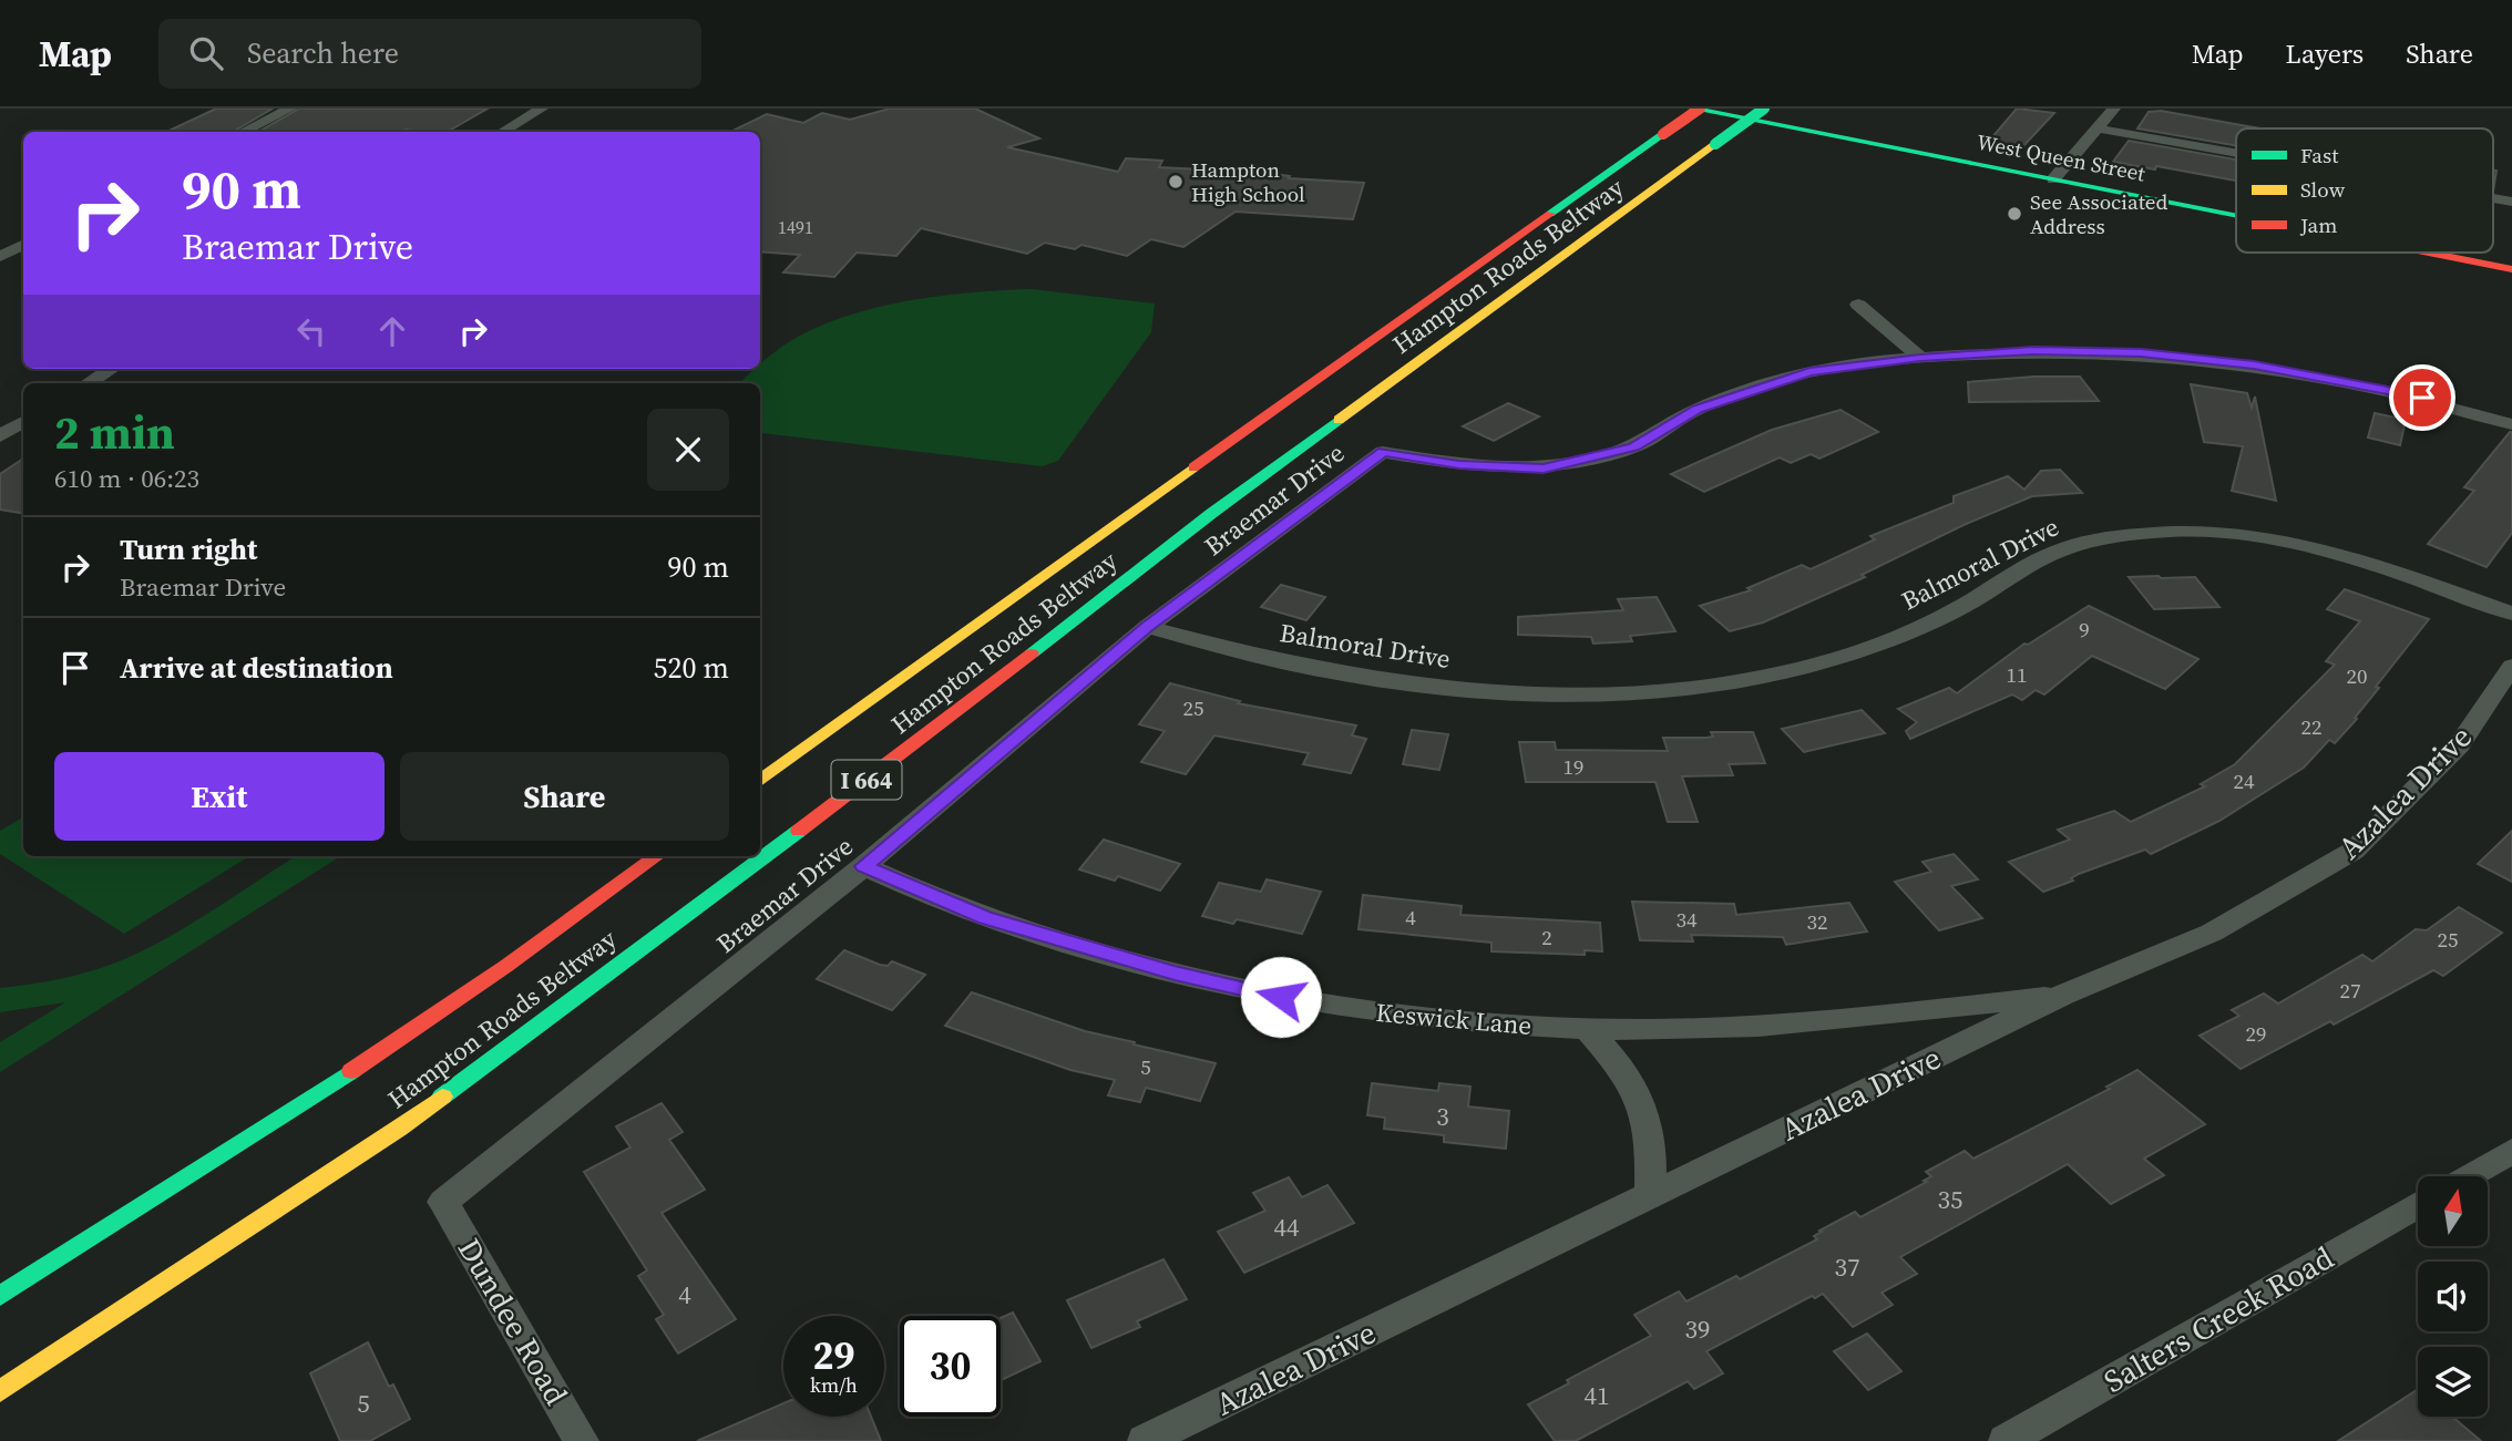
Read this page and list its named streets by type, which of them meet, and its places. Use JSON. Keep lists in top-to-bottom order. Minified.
{"streets":{"main road":["West Queen Street","Hampton Roads Beltway","I 664"],"street":["Braemar Drive","Balmoral Drive","Azalea Drive","Keswick Lane","Salters Creek Road","Dundee Road"]},"crossings":[["Braemar Drive","Balmoral Drive"],["Braemar Drive","Keswick Lane"],["Braemar Drive","Dundee Road"],["Azalea Drive","Keswick Lane"]],"places":["Hampton High School","See Associated Address"],"house_numbers":["1491","9","11","20","25","22","19","24","4","34","32","2","25","27","29","5","3","35","44","37","4","39","41","5"],"legend":["Fast","Slow","Jam"],"north":"top","page":{"header":"Map","search":"Search here","nav":["Map","Layers","Share"],"turn":["90 m","Braemar Drive"],"heading":["2 min","610 m · 06:23"],"list":[{"name":"Turn right","note":"Braemar Drive","value":"90 m"},{"name":"Arrive at destination","value":"520 m"}],"buttons":["Exit","Share"],"speed":"29 km/h","limit":"30"}}
